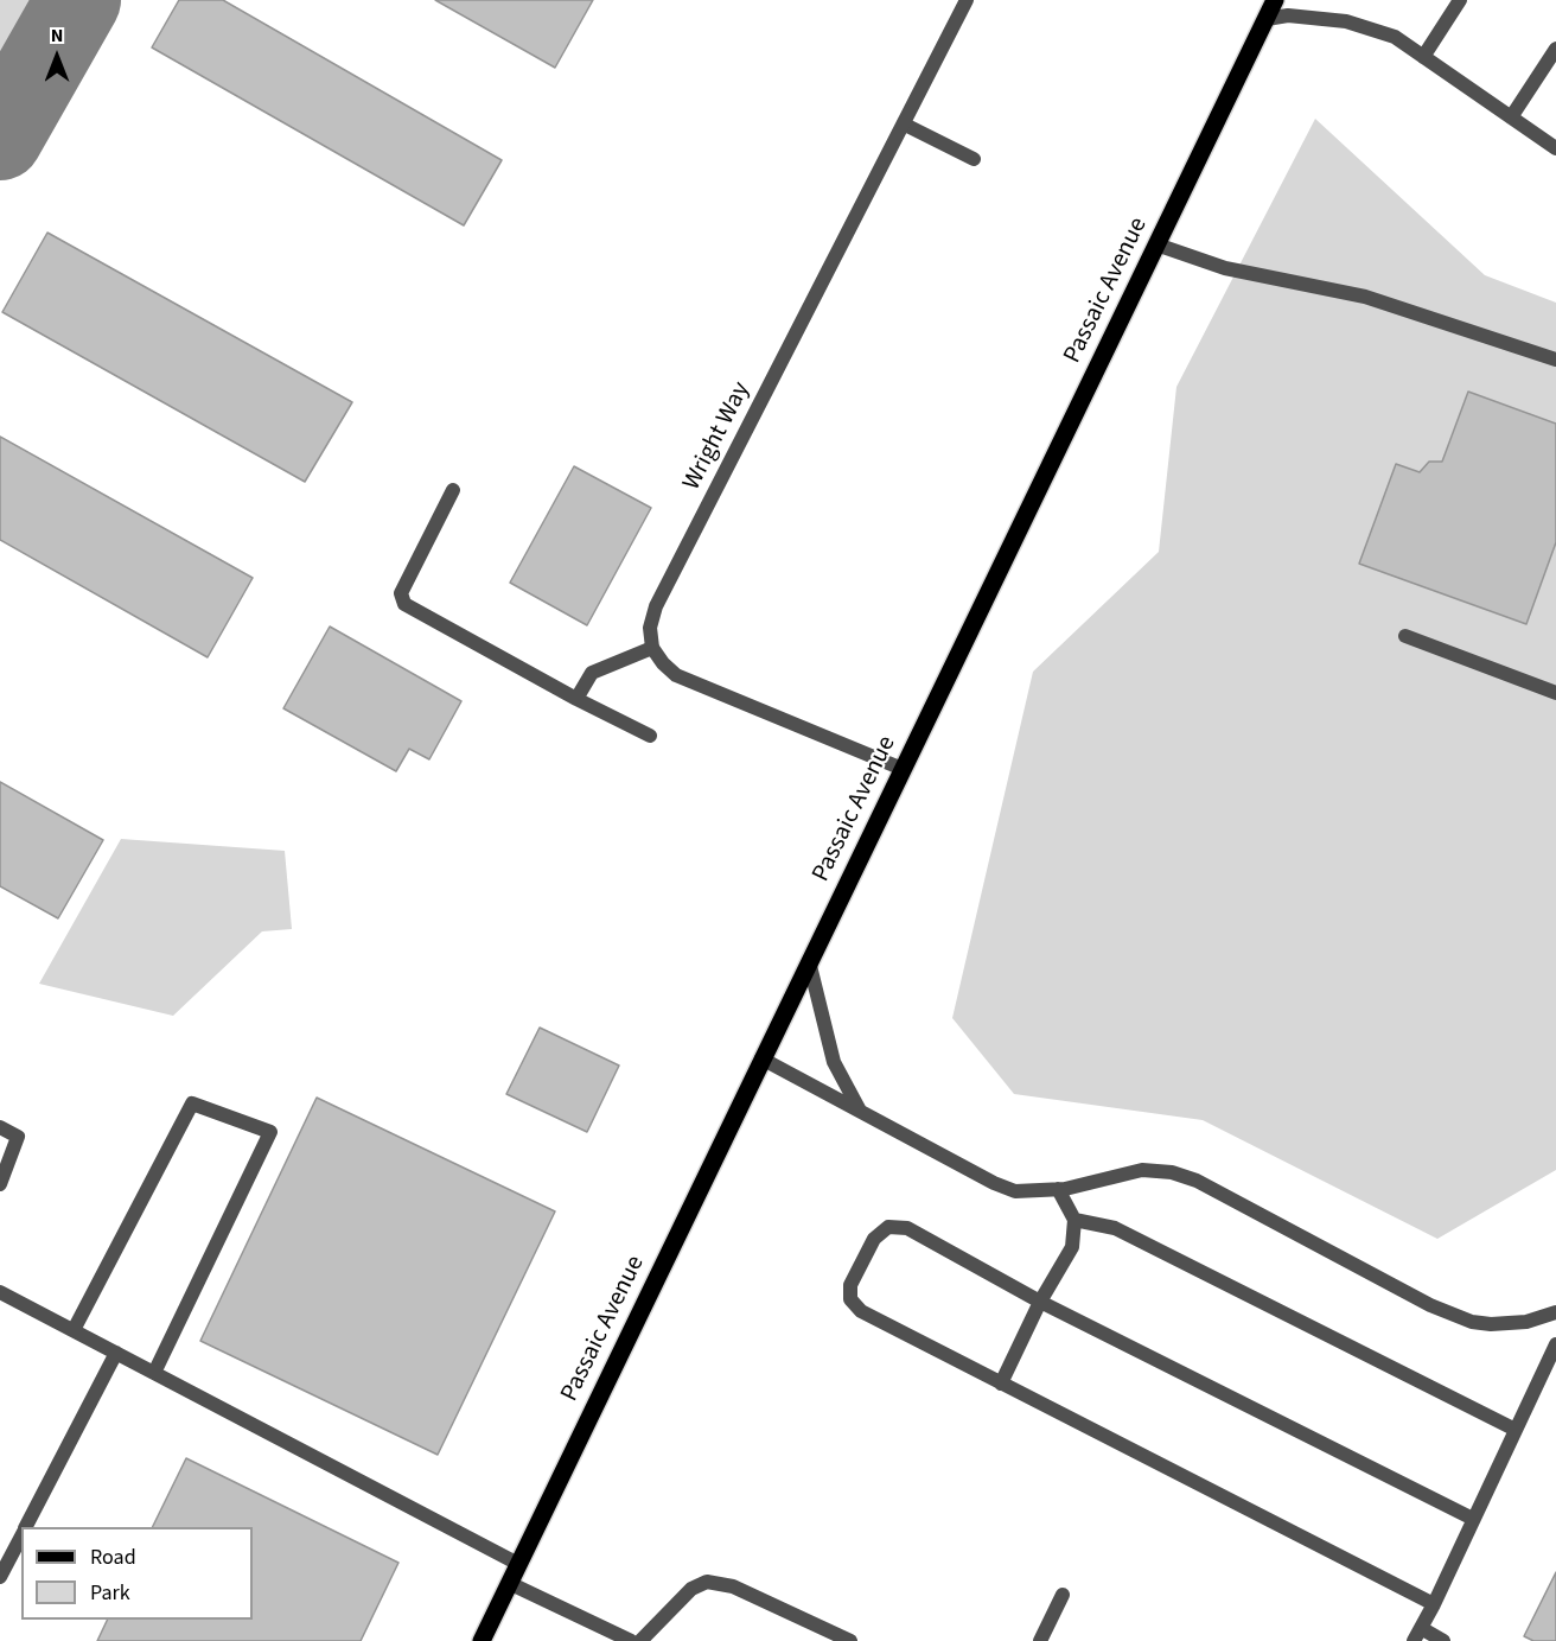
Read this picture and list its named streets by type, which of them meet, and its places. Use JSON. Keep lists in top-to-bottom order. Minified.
{"streets":{"main road":["Passaic Avenue"],"street":["Wright Way"]},"legend":["Road","Park"],"north":"top"}
